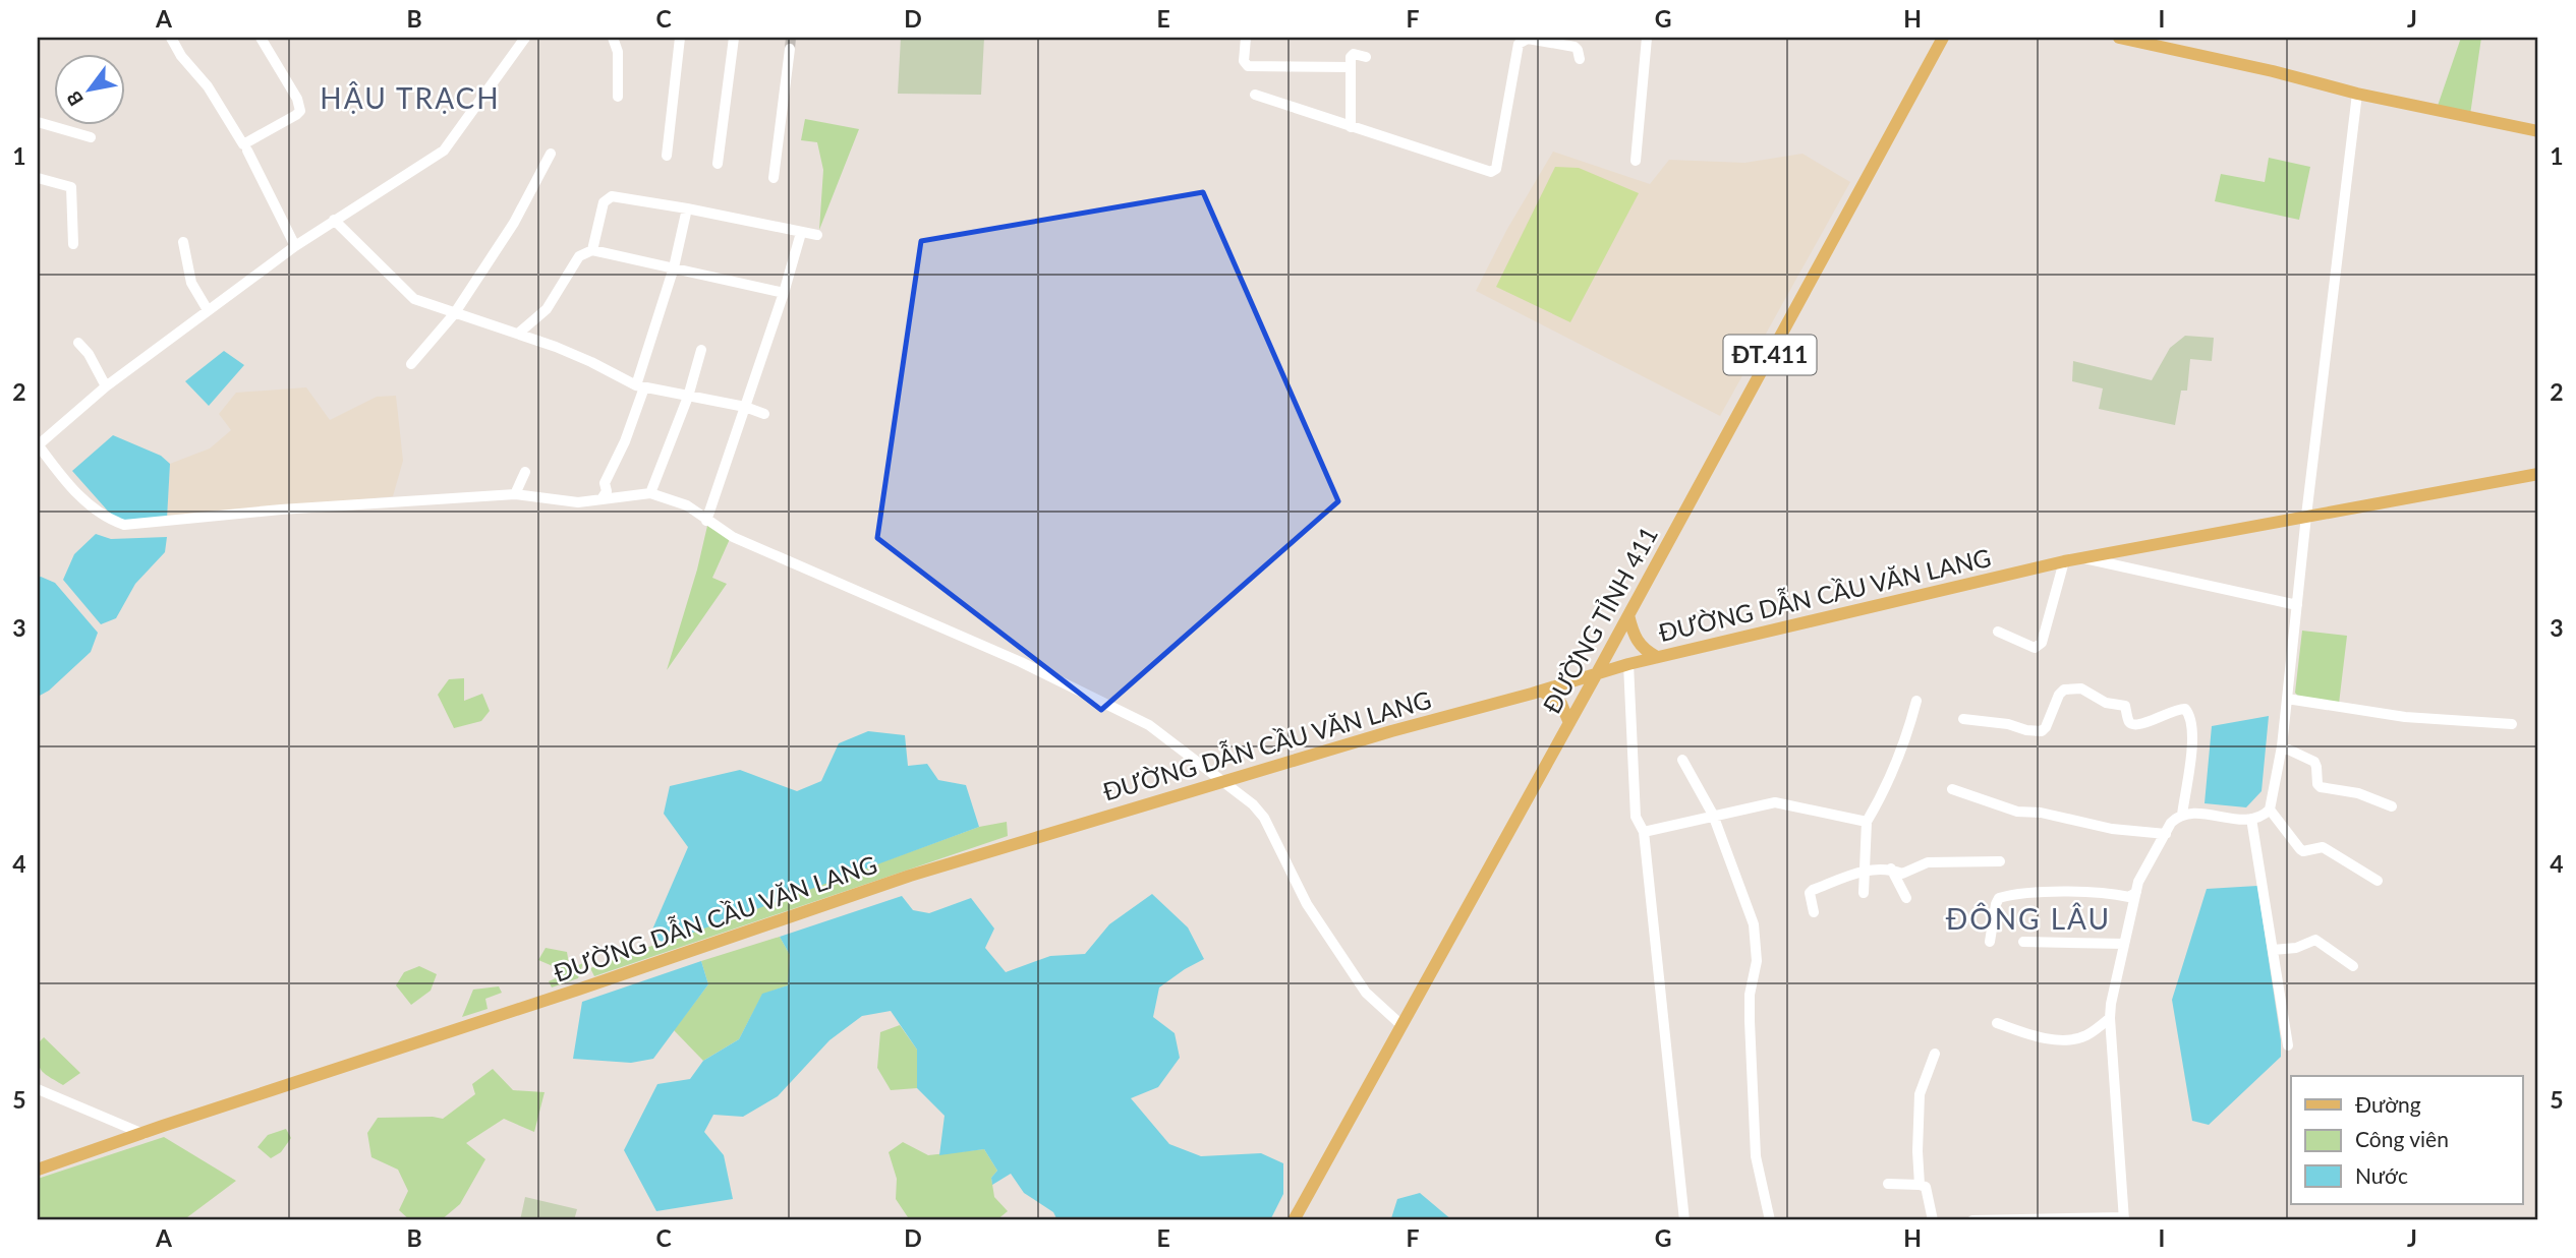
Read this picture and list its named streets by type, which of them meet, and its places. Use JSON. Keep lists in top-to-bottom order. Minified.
{"streets":{"main road":["ĐT.411","ĐƯỜNG DẪN CẦU VĂN LANG","ĐƯỜNG TỈNH 411"]},"crossings":[["ĐƯỜNG DẪN CẦU VĂN LANG","ĐƯỜNG TỈNH 411"]],"districts":["HẬU TRẠCH","ĐÔNG LÂU"],"legend":["Đường","Công viên","Nước"],"north":"bottom left","grid":{"columns":["A","B","C","D","E","F","G","H","I","J"],"rows":["1","2","3","4","5"]}}
